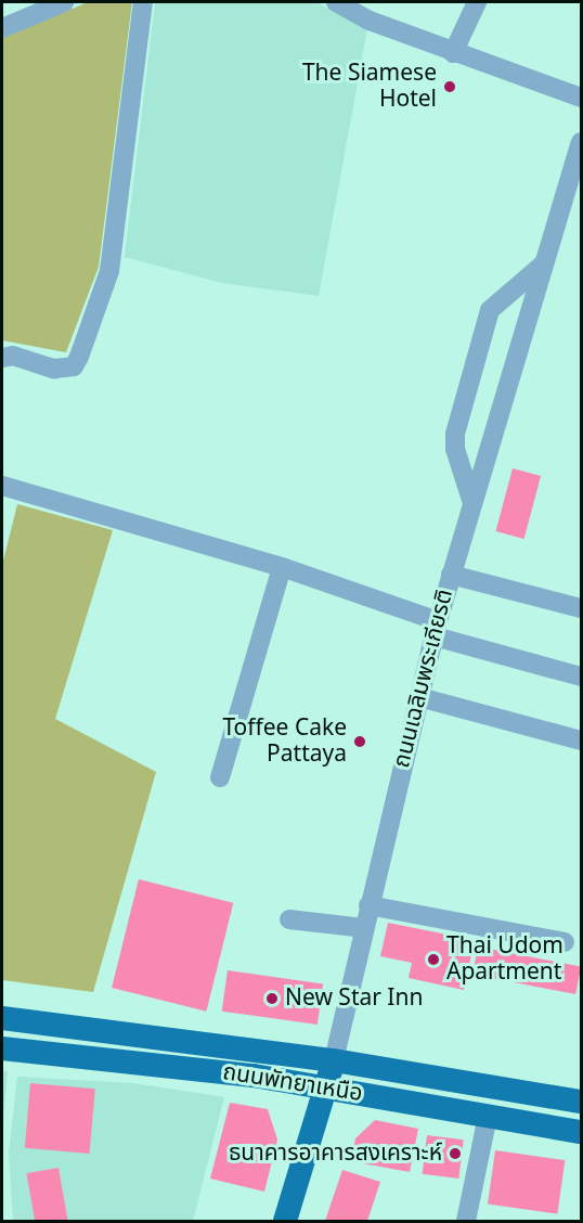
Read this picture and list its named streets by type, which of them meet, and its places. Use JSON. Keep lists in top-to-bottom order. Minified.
{"streets":{"main road":["ถนนเฉลิมพระเกียรติ","ถนนพัทยาเหนือ"]},"crossings":[["ถนนเฉลิมพระเกียรติ","ถนนพัทยาเหนือ"]],"places":["The Siamese Hotel","Toffee Cake Pattaya","Thai Udom Apartment","New Star Inn","ธนาคารอาคารสงเคราะห์"]}
